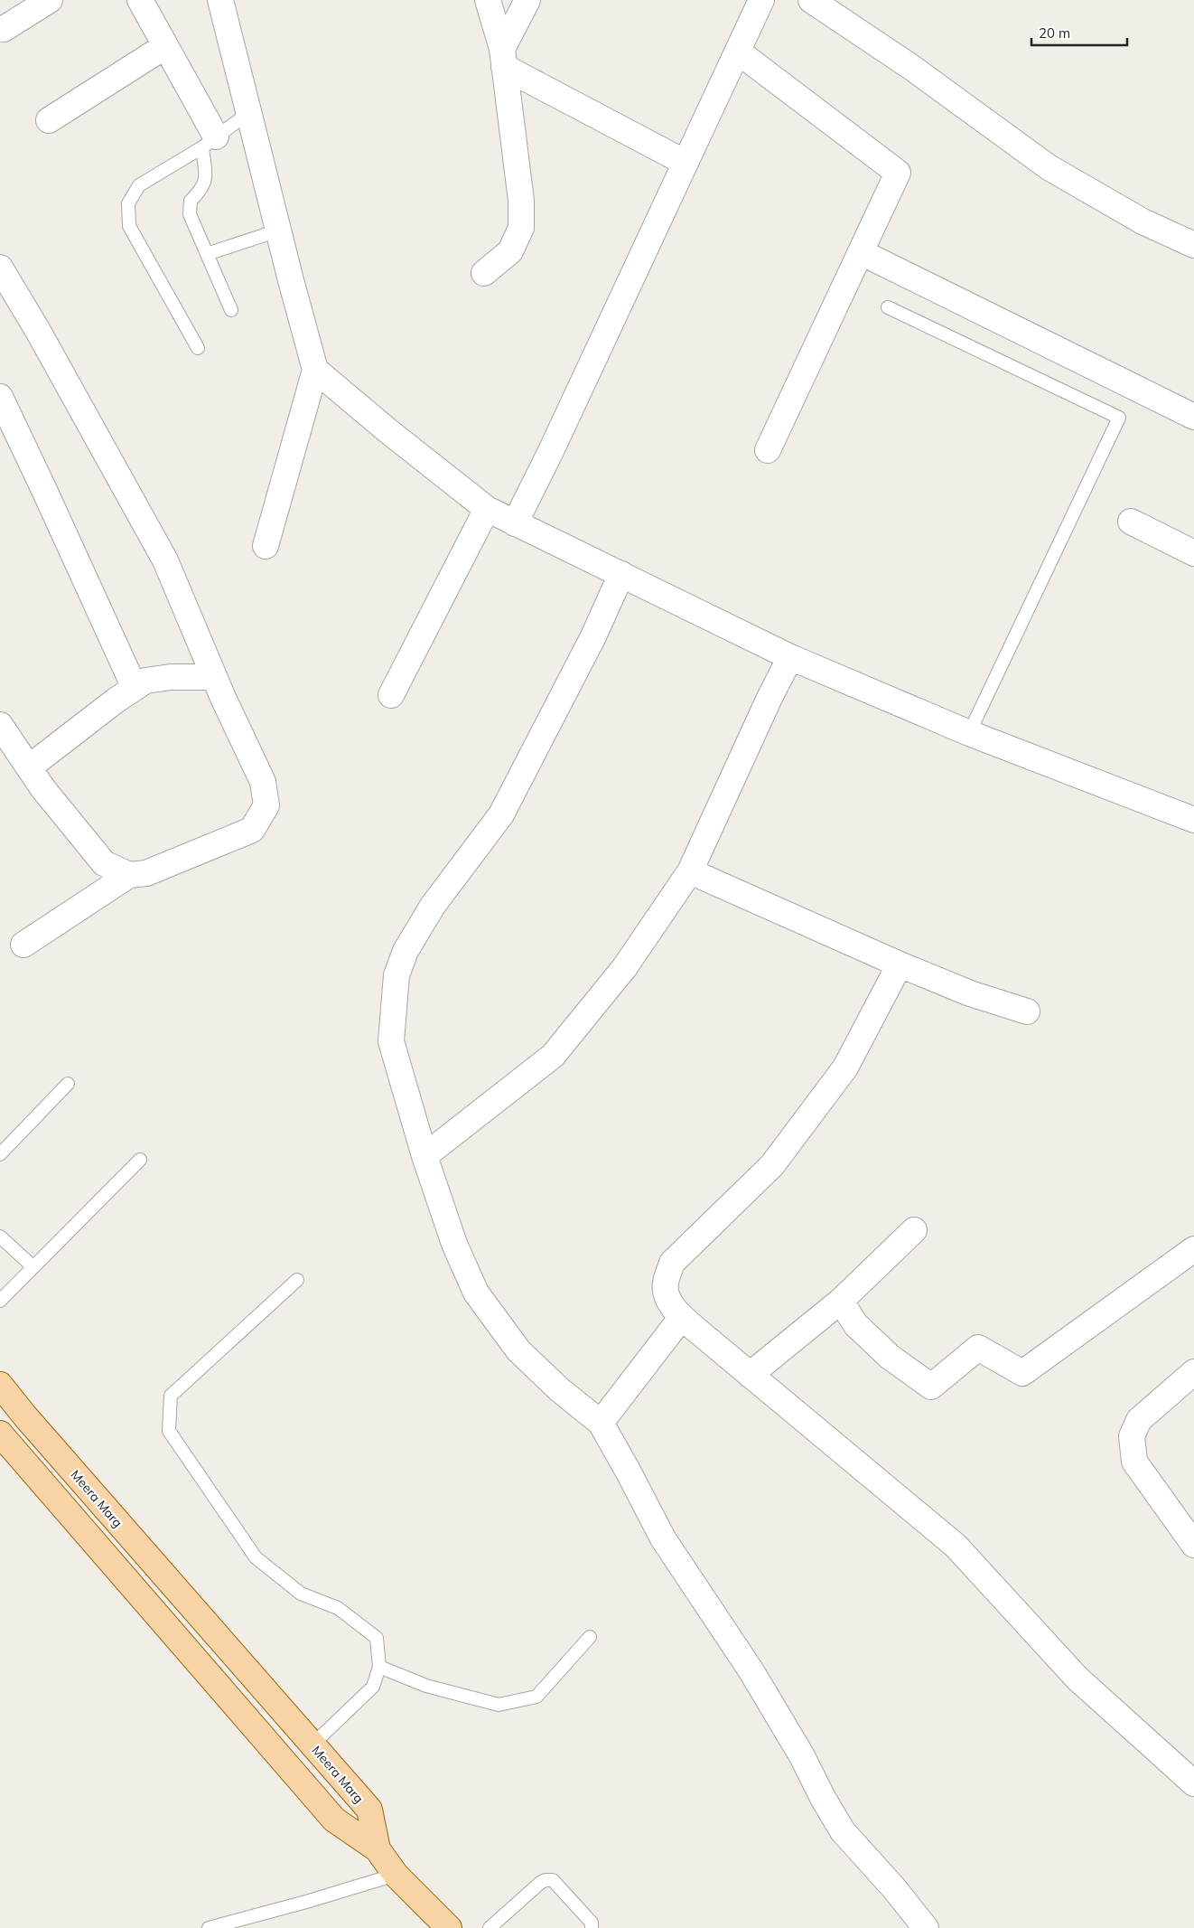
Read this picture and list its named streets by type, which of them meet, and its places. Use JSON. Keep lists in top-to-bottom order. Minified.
{"streets":{"main road":["Meera Marg"]},"scale_bar":"20 m"}
